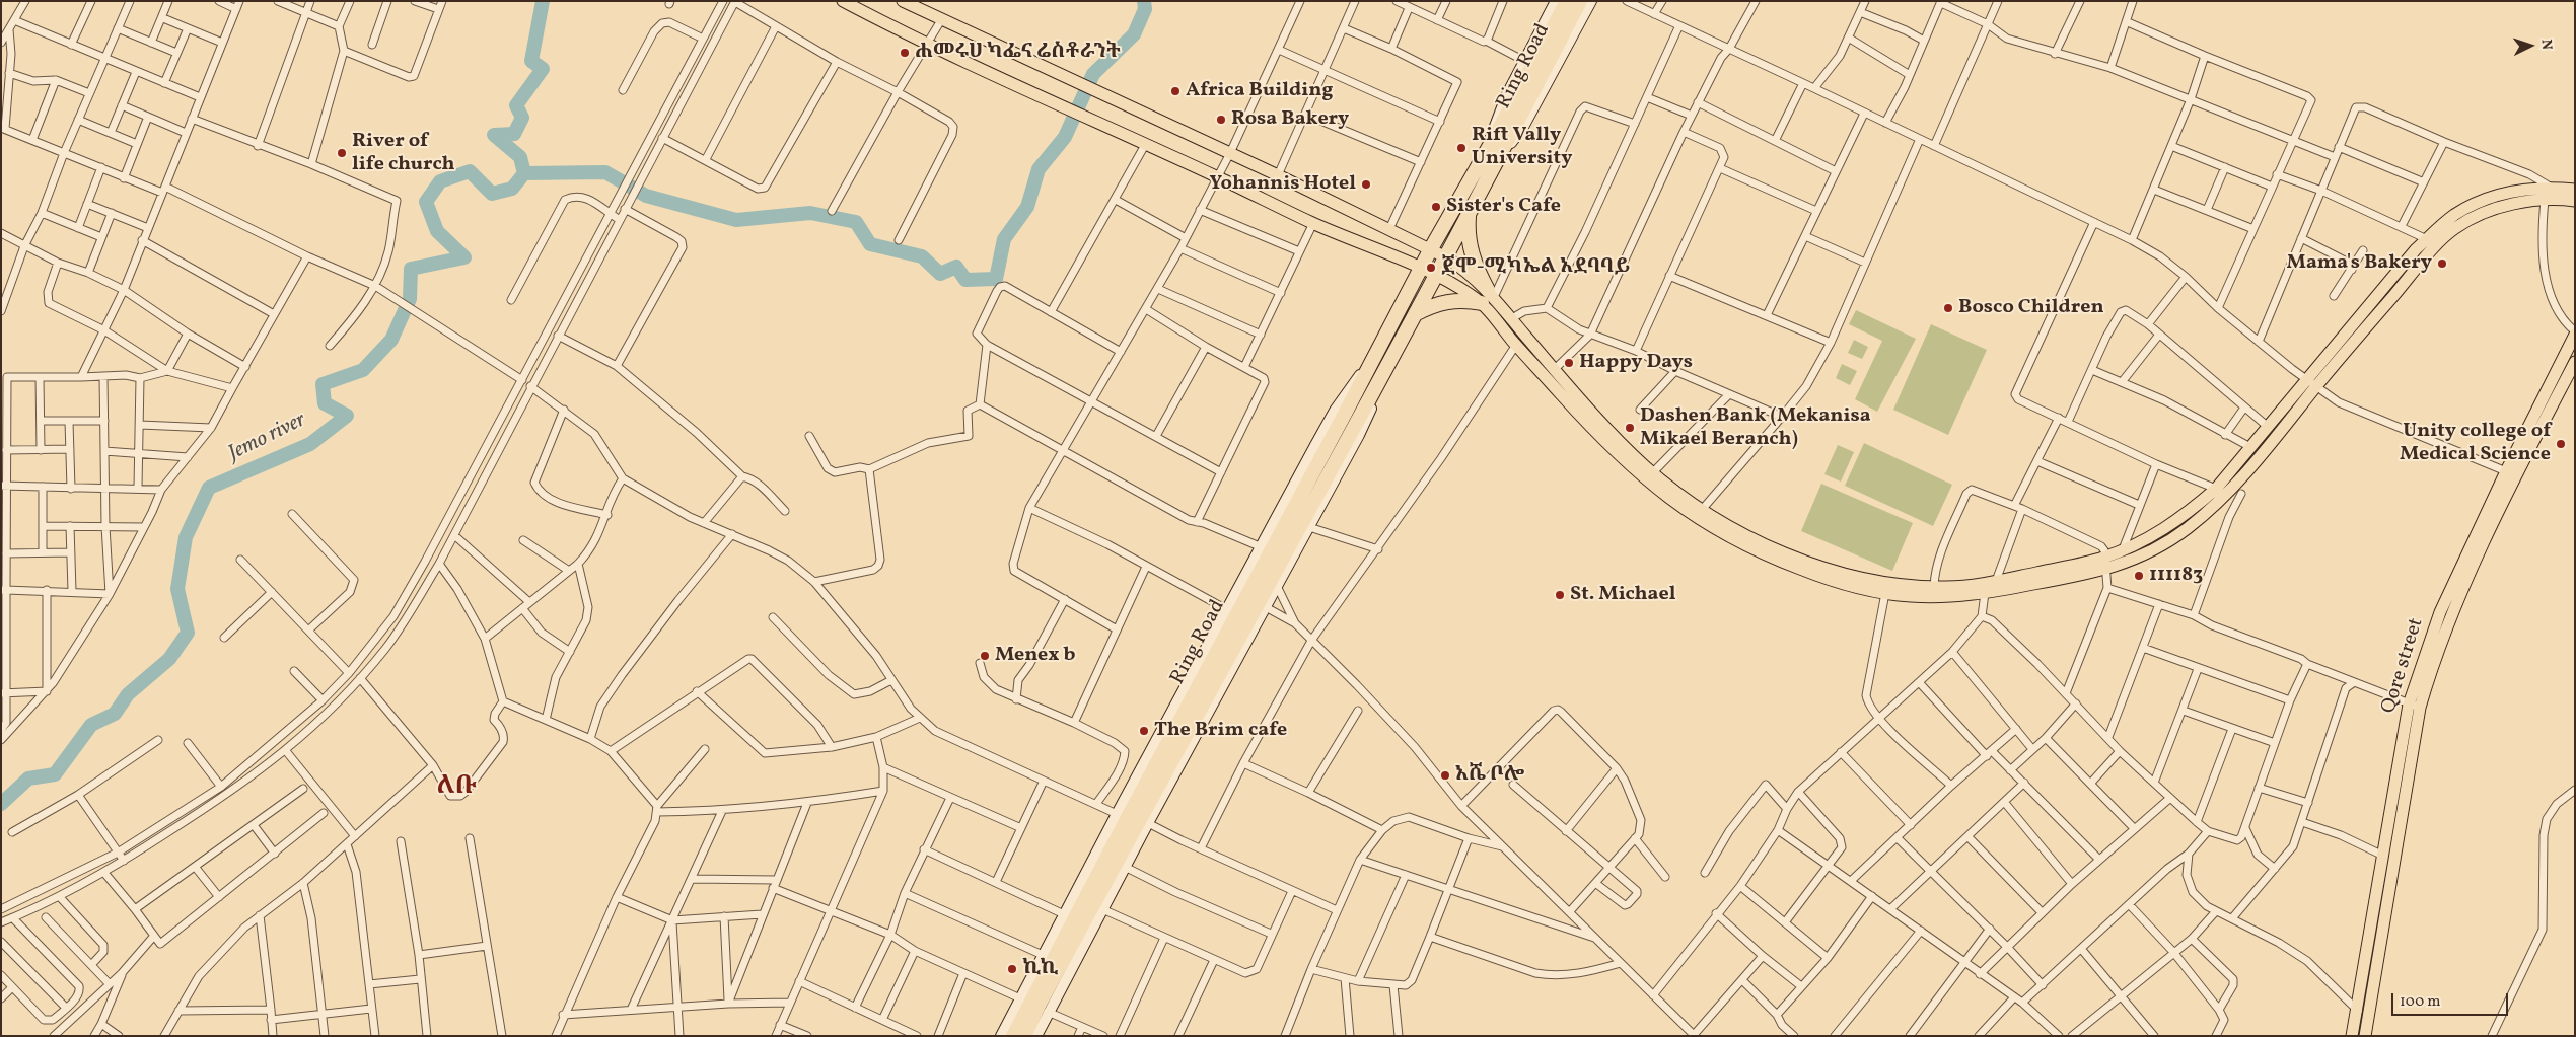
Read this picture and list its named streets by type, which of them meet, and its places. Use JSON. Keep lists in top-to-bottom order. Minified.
{"streets":{"highway":["Ring Road"],"main road":["Qore street"]},"districts":["ለቡ"],"water":["Jemo river"],"places":["ሐመሩሀ ካፌና ሬስቶራንት","Africa Building","Rosa Bakery","Rift Vally University","River of life church","Yohannis Hotel","Sister's Cafe","Mama's Bakery","ጀሞ-ሚካኤል አደባባይ","Bosco Children","Happy Days","Dashen Bank (Mekanisa Mikael Beranch)","Unity college of Medical Science","111183","St. Michael","Menex b","The Brim cafe","አሼ ቦሎ","ኪኪ"],"scale_bar":"100 m","north":"right"}
